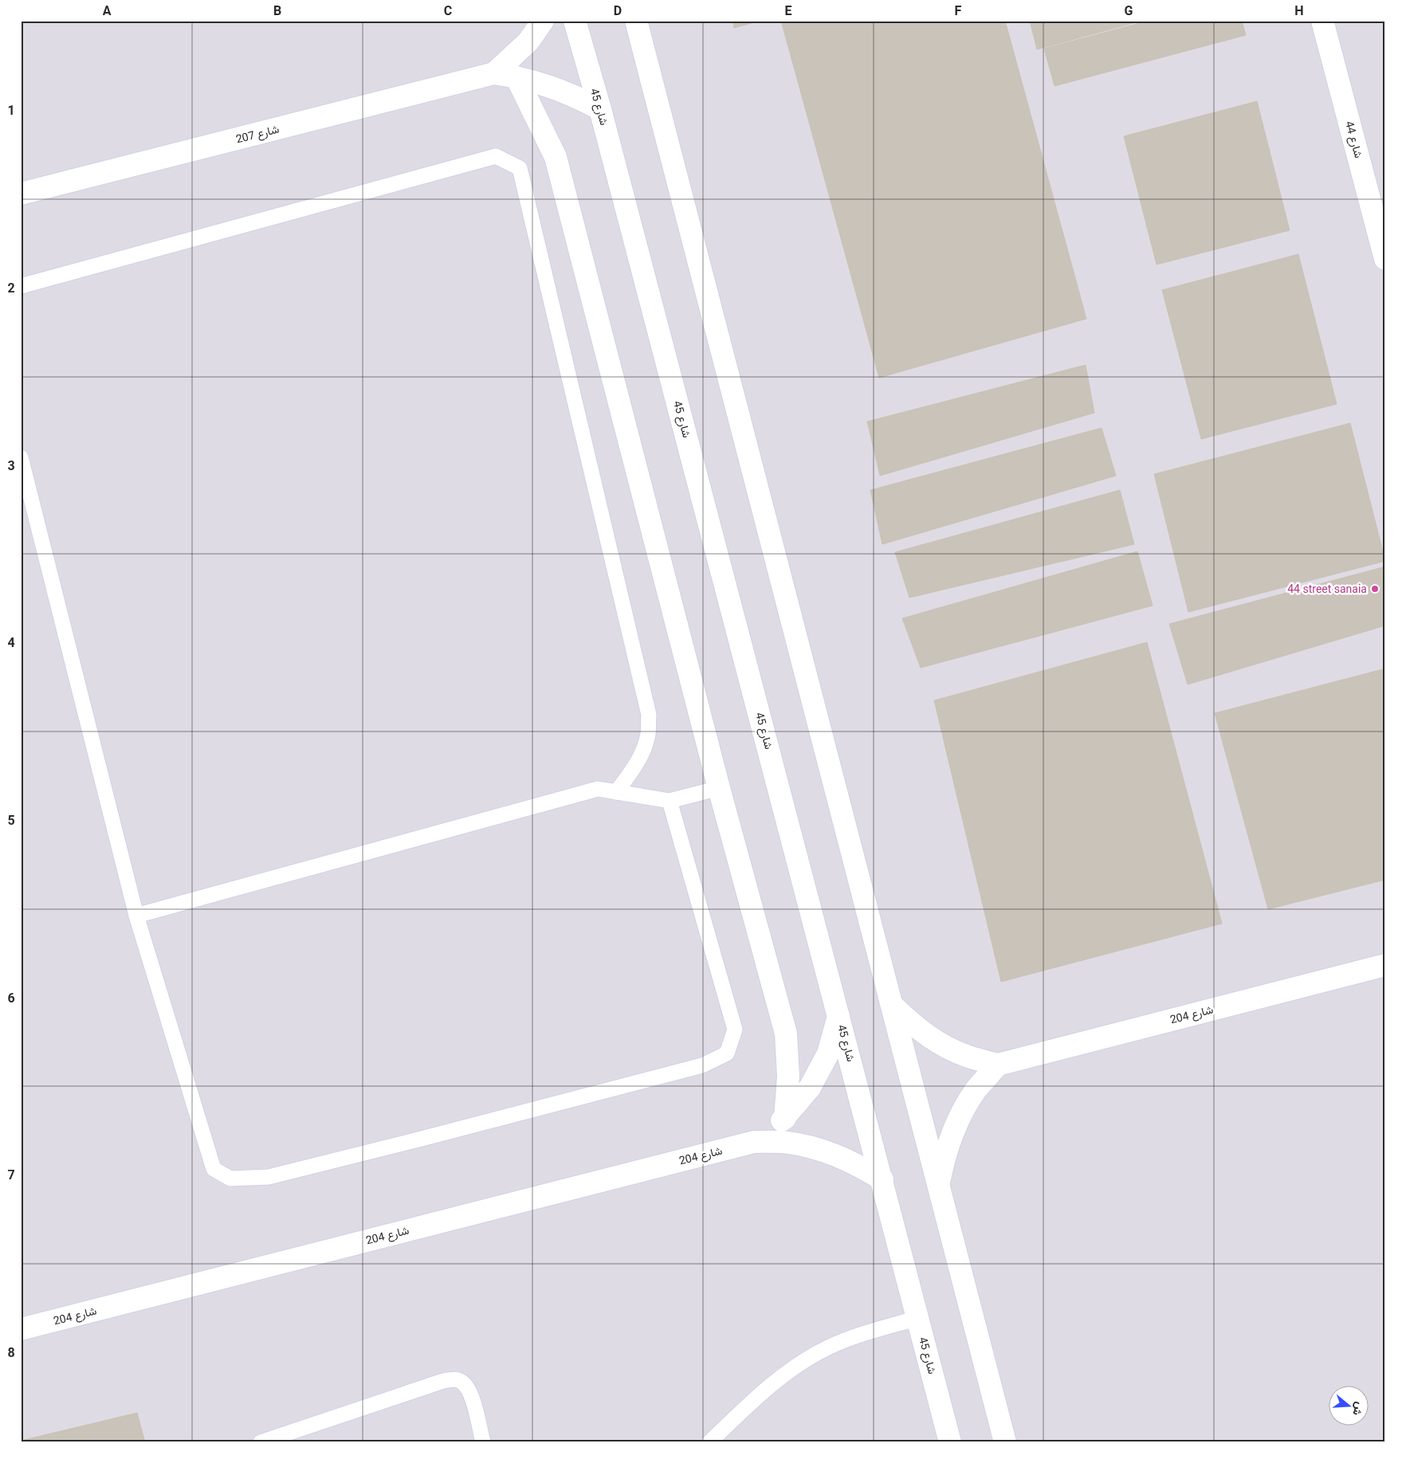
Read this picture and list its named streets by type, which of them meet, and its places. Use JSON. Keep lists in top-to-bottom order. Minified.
{"streets":{"street":["شارع 45","شارع 207","شارع 44","شارع 204"]},"crossings":[["شارع 45","شارع 207"],["شارع 45","شارع 204"]],"places":["44 street sanaia"],"north":"right","grid":{"columns":["A","B","C","D","E","F","G","H"],"rows":["1","2","3","4","5","6","7","8"]}}
